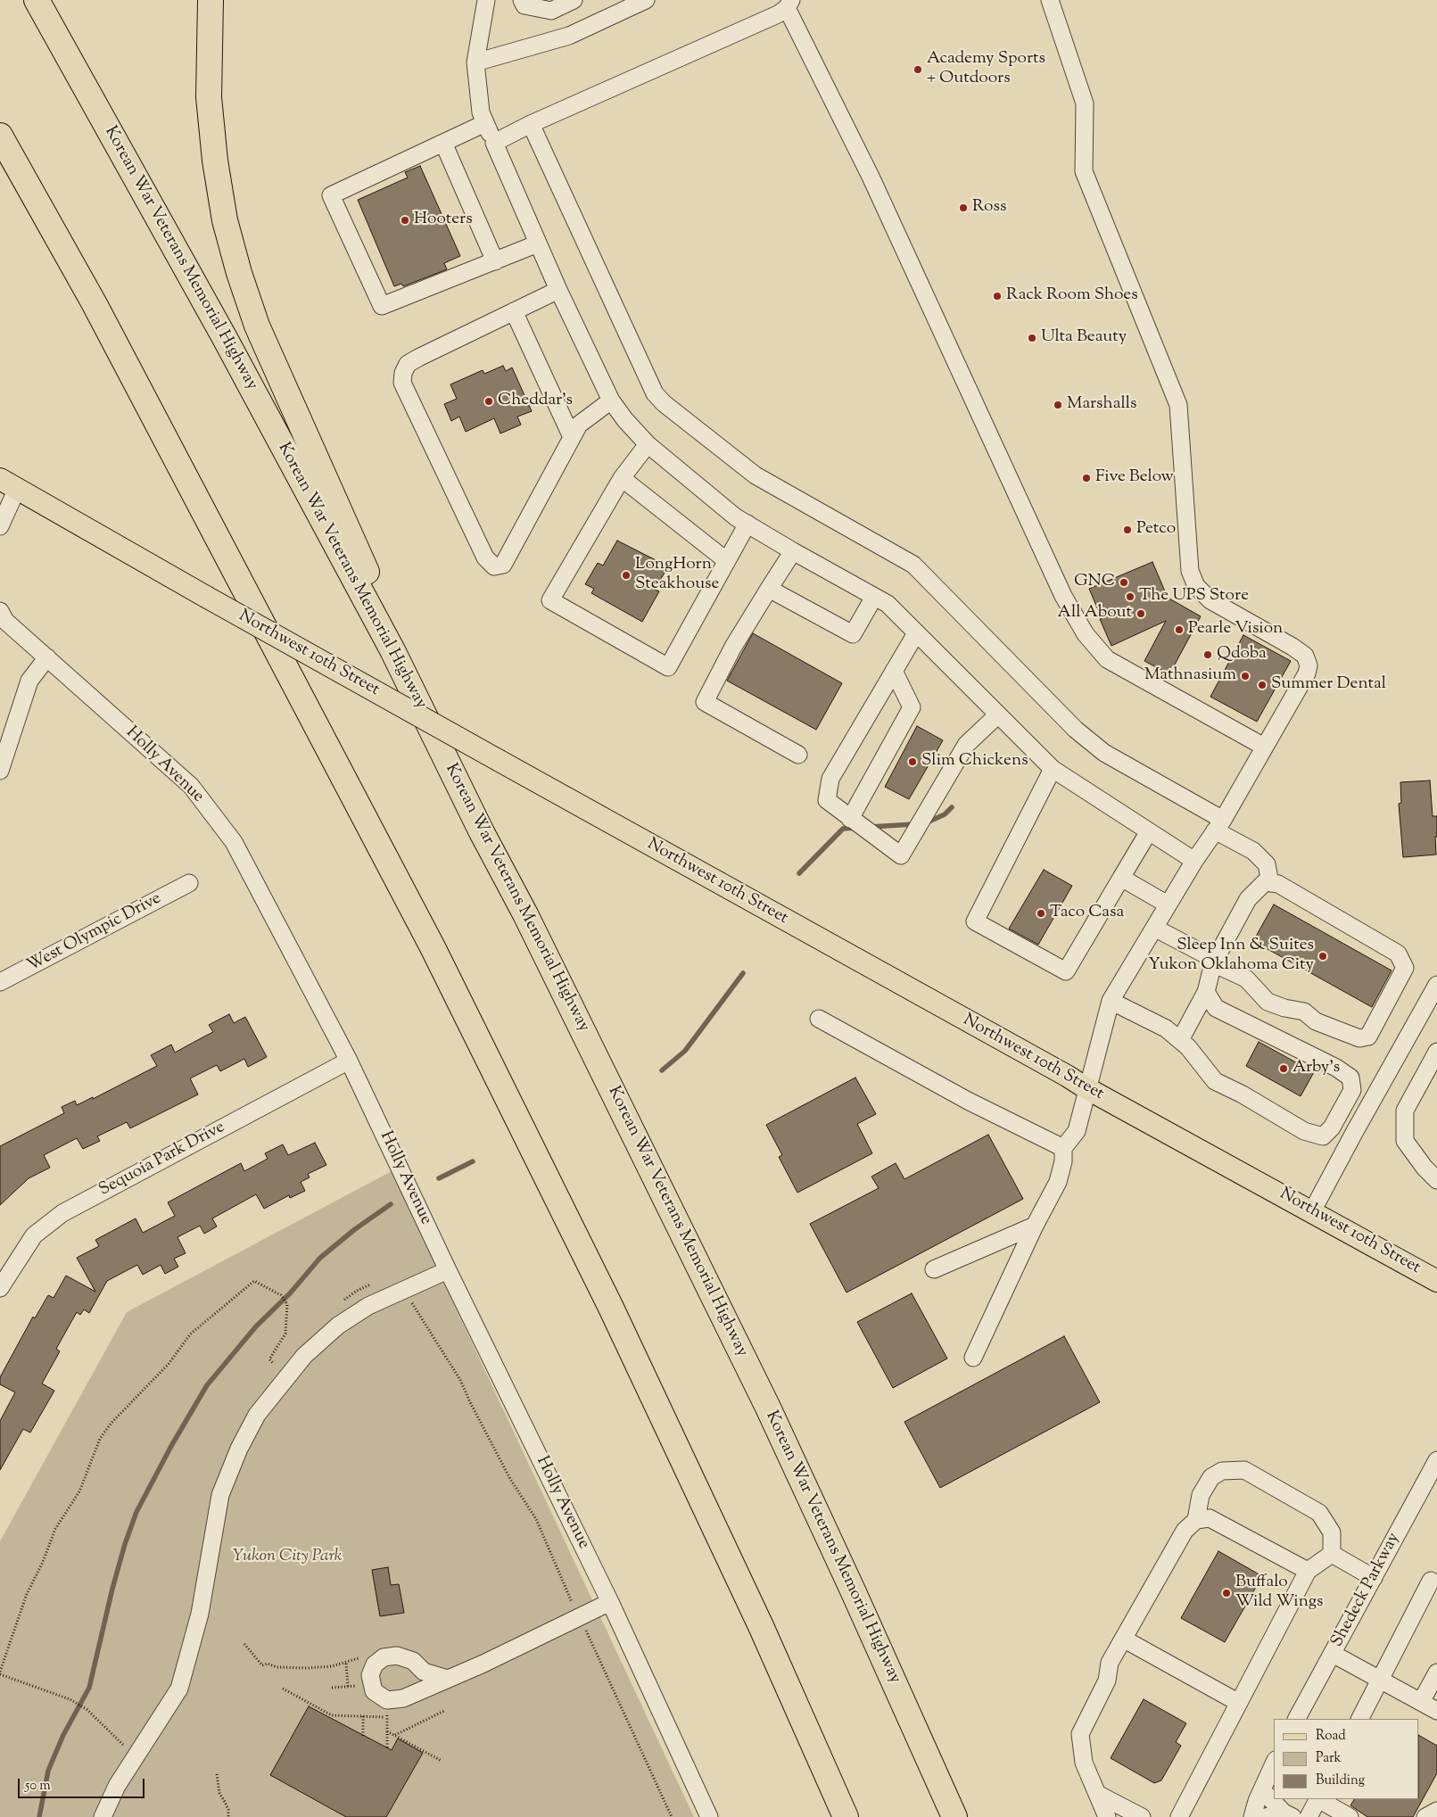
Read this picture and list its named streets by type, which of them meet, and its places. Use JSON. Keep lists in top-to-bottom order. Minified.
{"streets":{"highway":["Korean War Veterans Memorial Highway"],"main road":["Northwest 10th Street"],"street":["Holly Avenue","West Olympic Drive","Sequoia Park Drive","Shedeck Parkway"]},"crossings":[["Holly Avenue","Sequoia Park Drive"]],"parks":["Yukon City Park"],"places":["Academy Sports + Outdoors","Ross","Hooters","Rack Room Shoes","Ulta Beauty","Cheddar's","Marshalls","Five Below","Petco","LongHorn Steakhouse","GNC","The UPS Store","All About","Pearle Vision","Qdoba","Mathnasium","Summer Dental","Slim Chickens","Taco Casa","Sleep Inn & Suites Yukon Oklahoma City","Arby's","Buffalo Wild Wings"],"legend":["Road","Park","Building"],"scale_bar":"50 m"}
